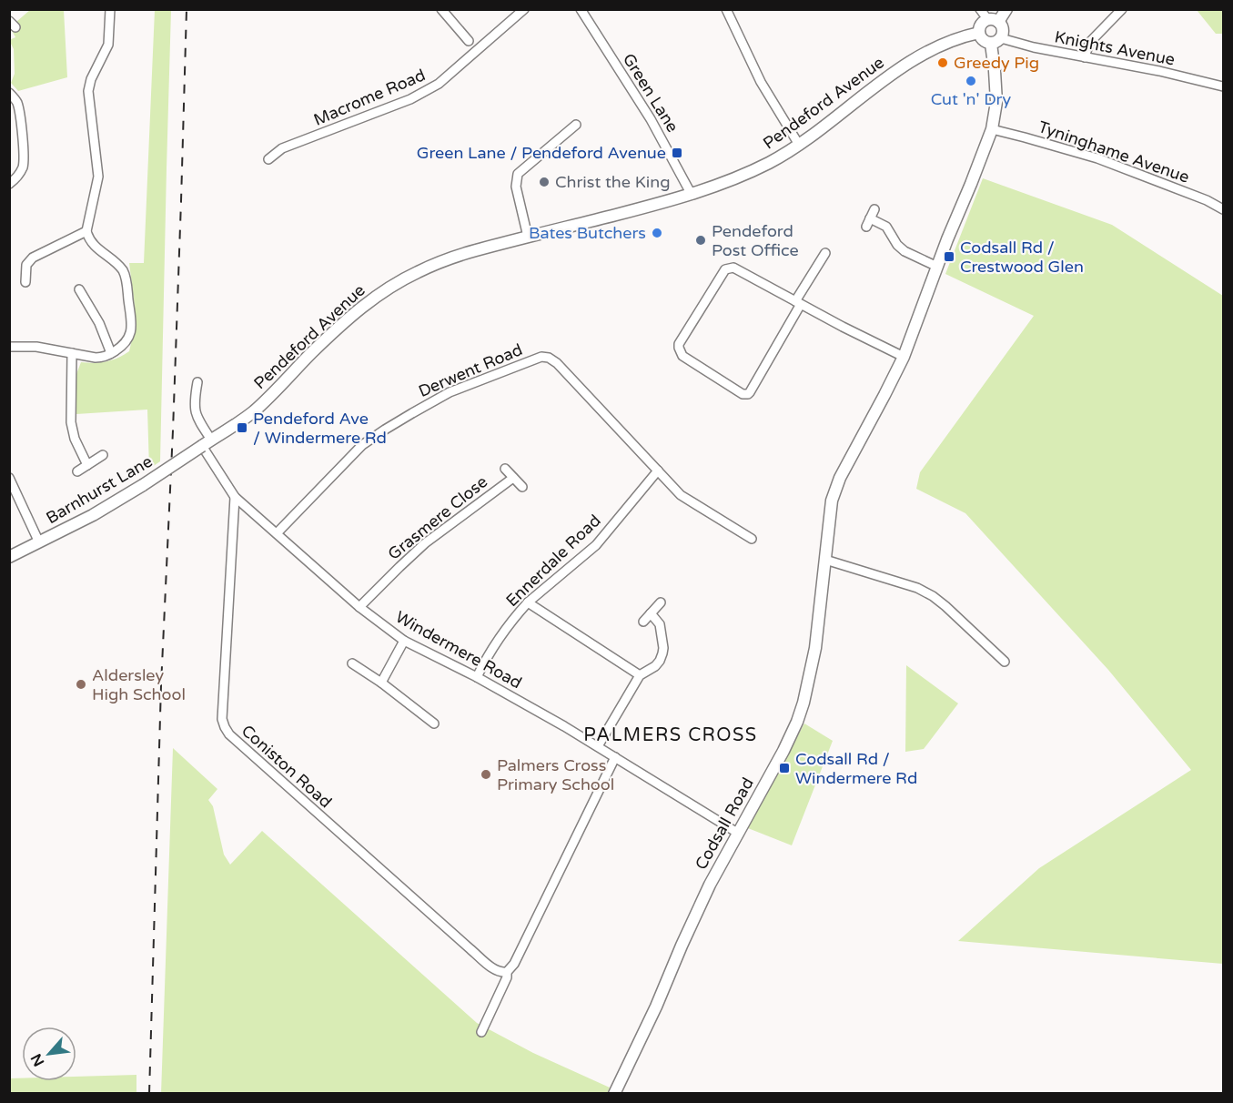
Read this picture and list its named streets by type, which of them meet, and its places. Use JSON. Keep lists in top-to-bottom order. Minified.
{"streets":{"street":["Knights Avenue","Green Lane","Macrome Road","Pendeford Avenue","Tyninghame Avenue","Derwent Road","Barnhurst Lane","Grasmere Close","Ennerdale Road","Windermere Road","Coniston Road","Codsall Road"]},"crossings":[["Knights Avenue","Pendeford Avenue"],["Knights Avenue","Codsall Road"],["Green Lane","Pendeford Avenue"],["Pendeford Avenue","Barnhurst Lane"],["Pendeford Avenue","Windermere Road"],["Pendeford Avenue","Codsall Road"],["Tyninghame Avenue","Codsall Road"],["Derwent Road","Ennerdale Road"],["Derwent Road","Windermere Road"],["Barnhurst Lane","Windermere Road"],["Grasmere Close","Windermere Road"],["Ennerdale Road","Windermere Road"],["Windermere Road","Coniston Road"],["Windermere Road","Codsall Road"]],"districts":["PALMERS CROSS"],"places":{"other":["Greedy Pig","Cut 'n' Dry","Christ the King","Bates Butchers","Pendeford Post Office","Aldersley High School","Palmers Cross Primary School"],"transit":["Green Lane / Pendeford Avenue","Codsall Rd / Crestwood Glen","Pendeford Ave / Windermere Rd","Codsall Rd / Windermere Rd"]},"north":"bottom left"}
